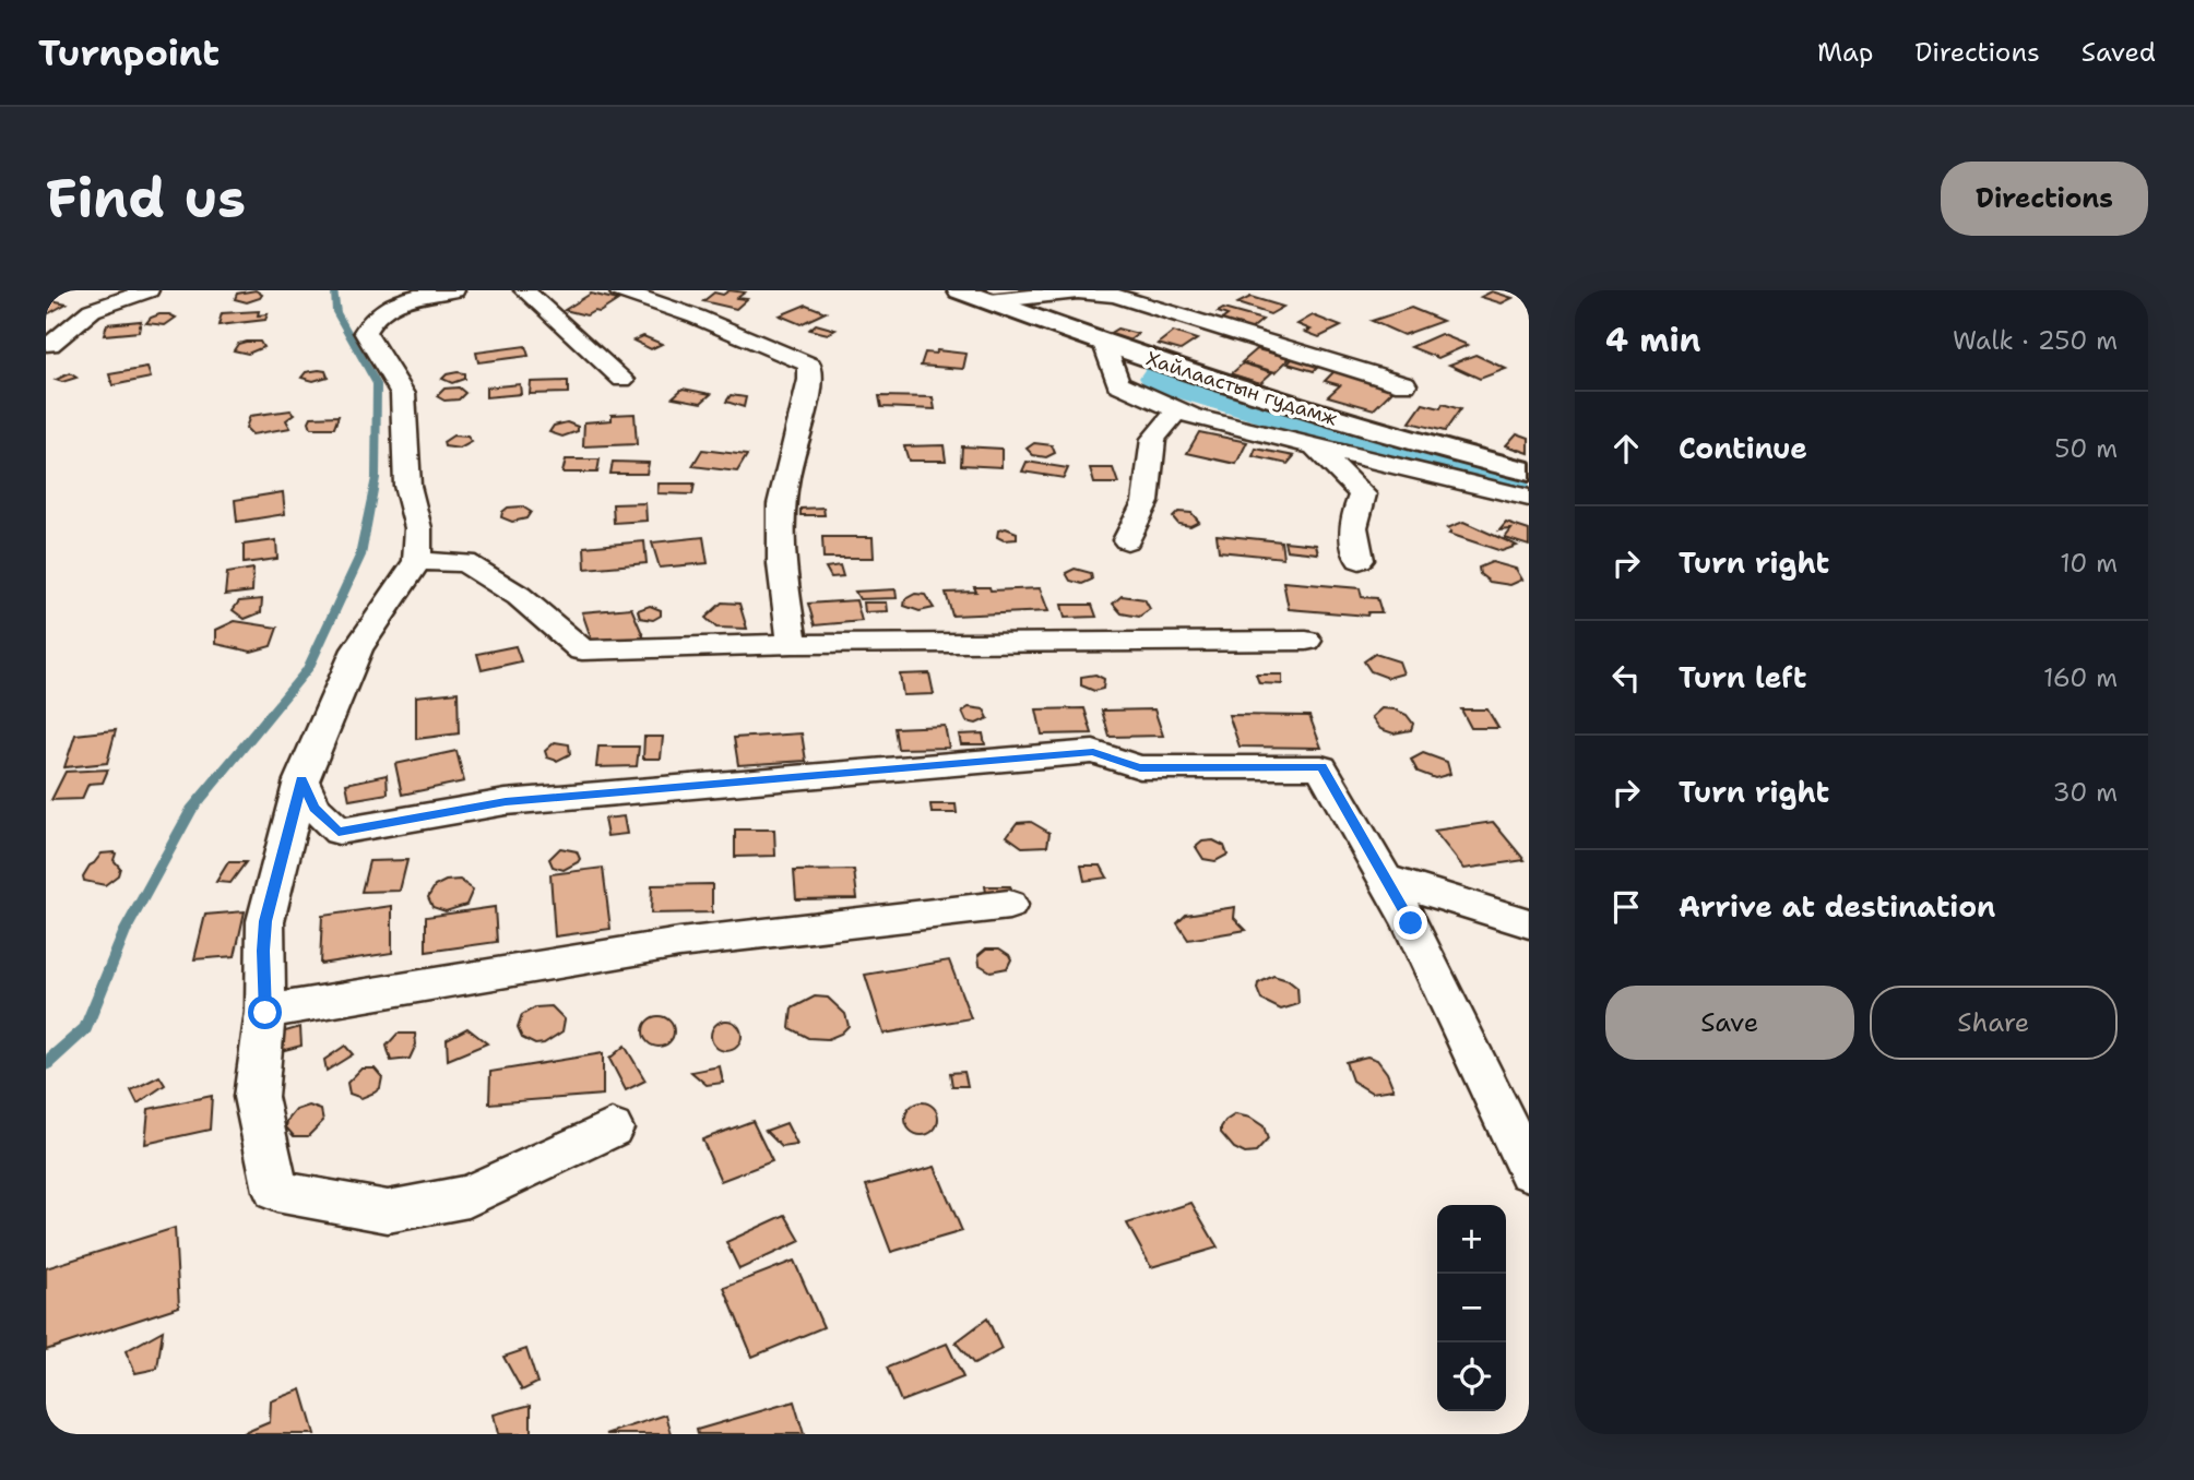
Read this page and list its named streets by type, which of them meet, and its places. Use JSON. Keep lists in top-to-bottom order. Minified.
{"streets":{"main road":["Хайлаастын гудамж"]},"page":{"header":"Turnpoint","nav":["Map","Directions","Saved"],"buttons":["Directions",["Save","Share"]],"title":"Find us","heading":["4 min","Walk · 250 m"],"list":[["Continue","50 m"],["Turn right","10 m"],["Turn left","160 m"],["Turn right","30 m"],"Arrive at destination"],"map_buttons":["+","−"]}}
